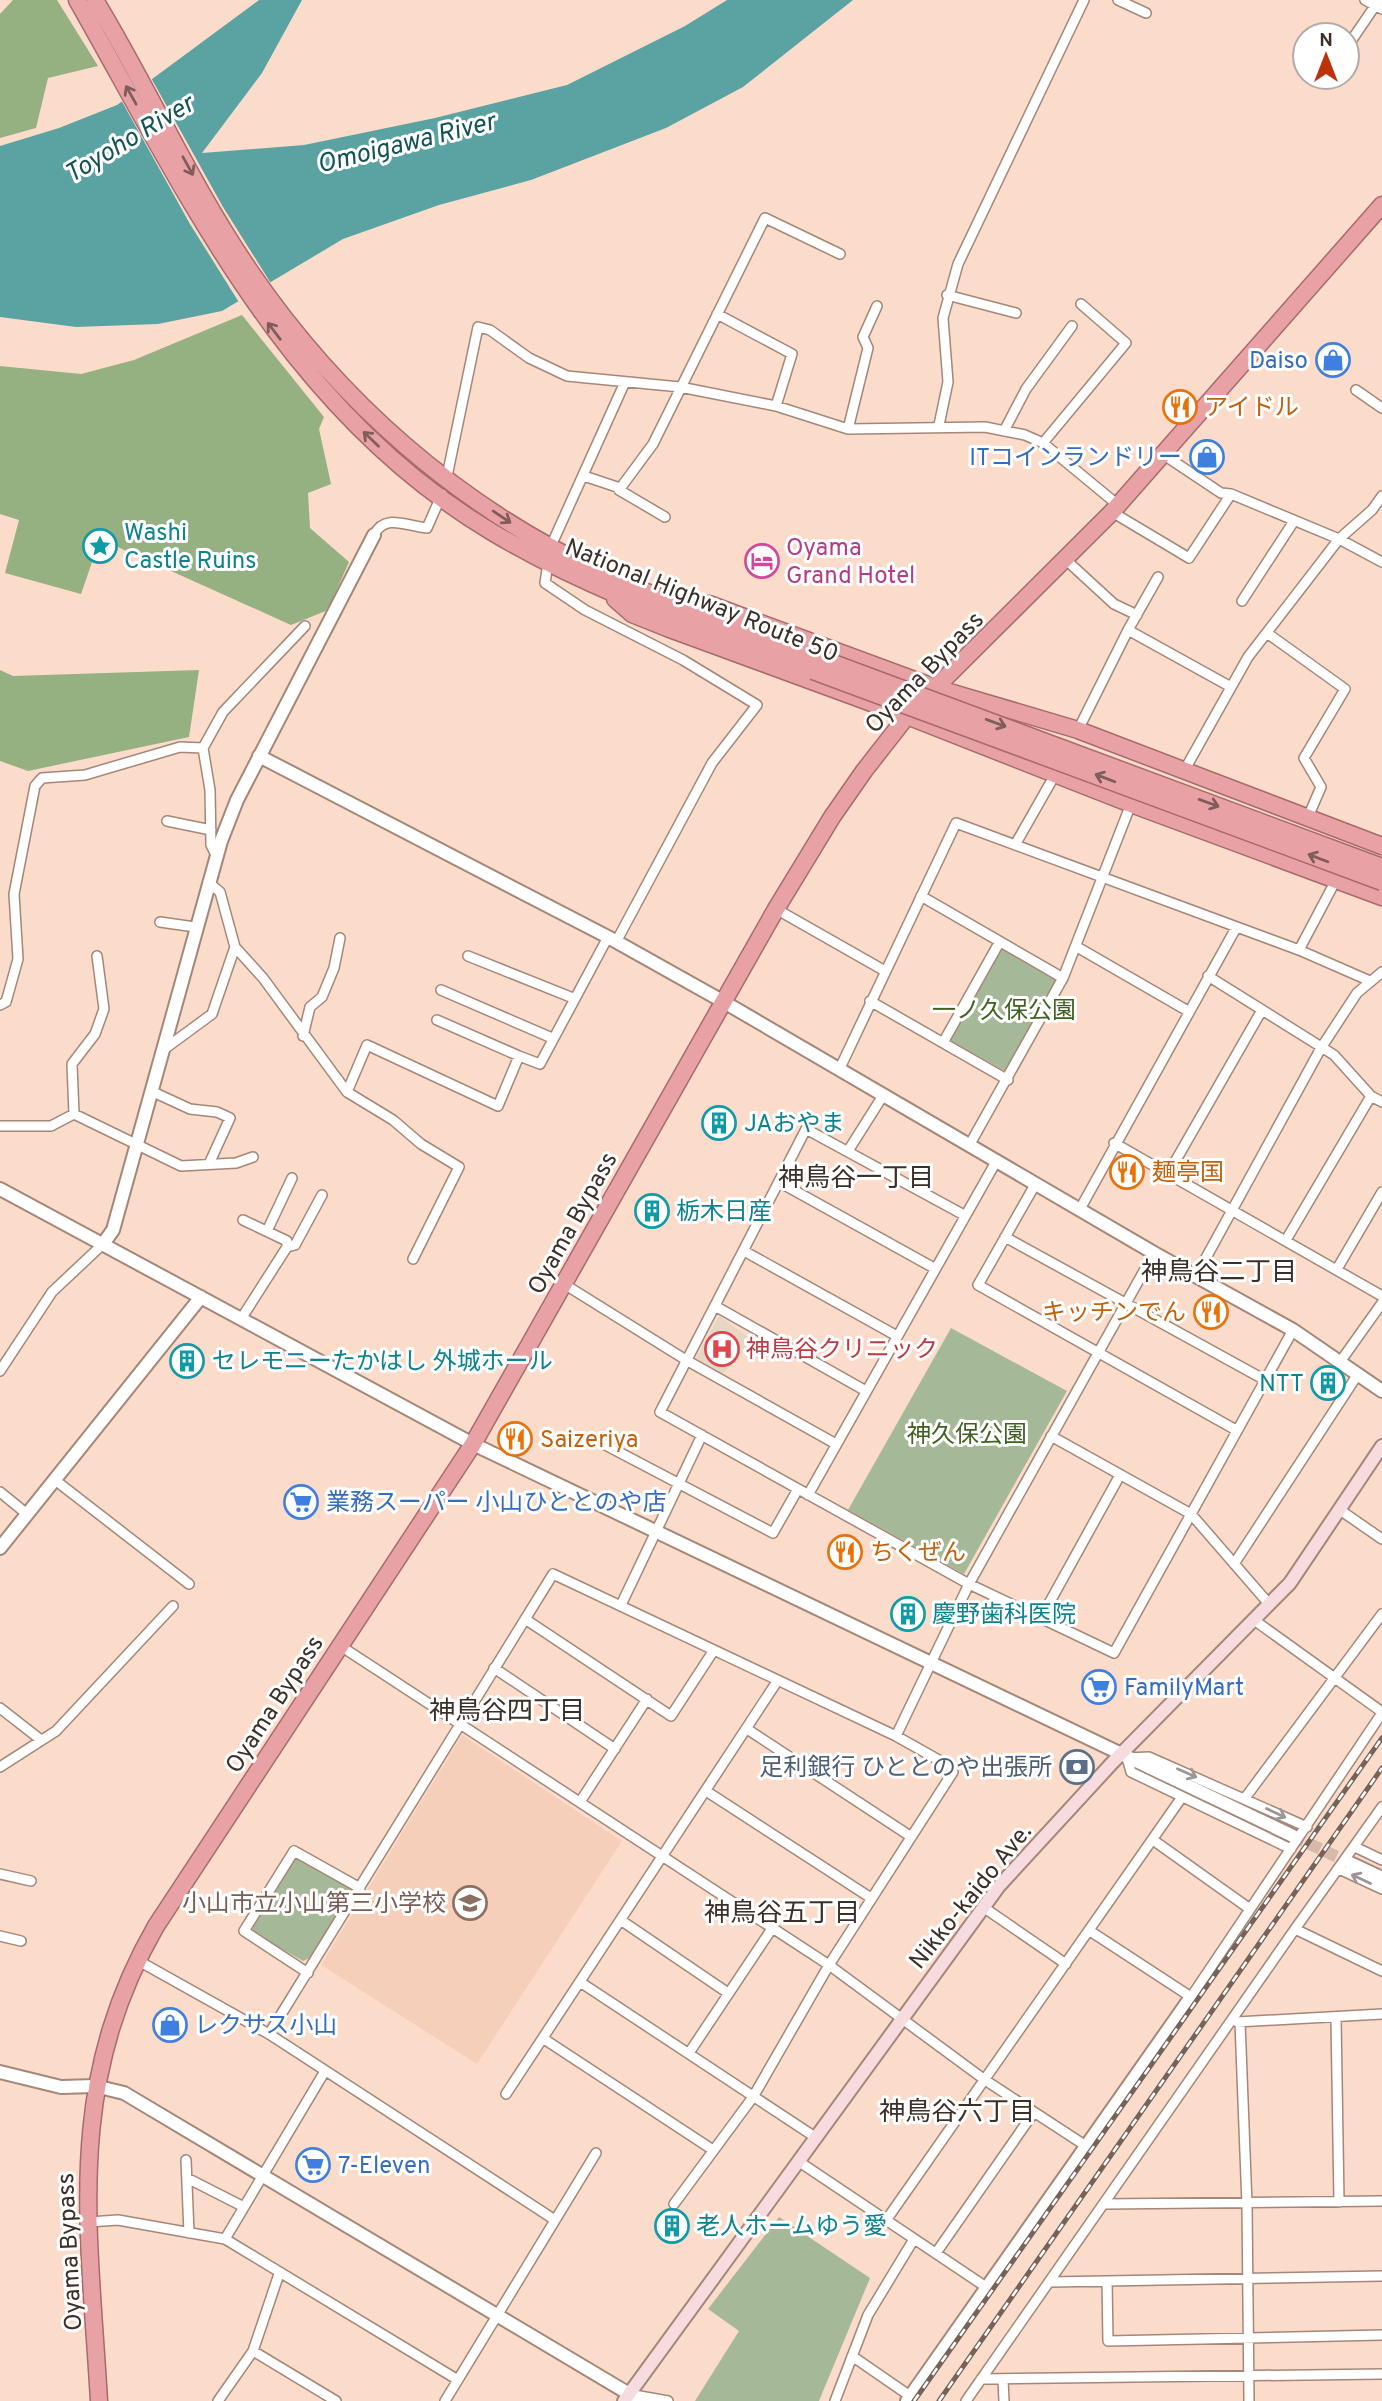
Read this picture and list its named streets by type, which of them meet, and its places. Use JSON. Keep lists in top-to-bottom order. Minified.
{"streets":{"highway":["National Highway Route 50","Oyama Bypass"],"main road":["Nikko-kaido Ave."]},"districts":["神鳥谷一丁目","神鳥谷二丁目","神鳥谷四丁目","神鳥谷五丁目","神鳥谷六丁目"],"water":["Toyoho River","Omoigawa River"],"parks":["一ノ久保公園","神久保公園"],"places":{"shop":["Daiso","ITコインランドリー","レクサス小山"],"restaurant":["アイドル","麺亭国","キッチンでん","Saizeriya","ちくぜん"],"place":["Washi Castle Ruins"],"hotel":["Oyama Grand Hotel"],"building":["JAおやま","栃木日産","セレモニーたかはし 外城ホール","NTT","慶野歯科医院","老人ホームゆう愛"],"hospital":["神鳥谷クリニック"],"supermarket":["業務スーパー 小山ひととのや店","FamilyMart","7-Eleven"],"bank":["足利銀行 ひととのや出張所"],"school or university":["小山市立小山第三小学校"]},"north":"top"}
